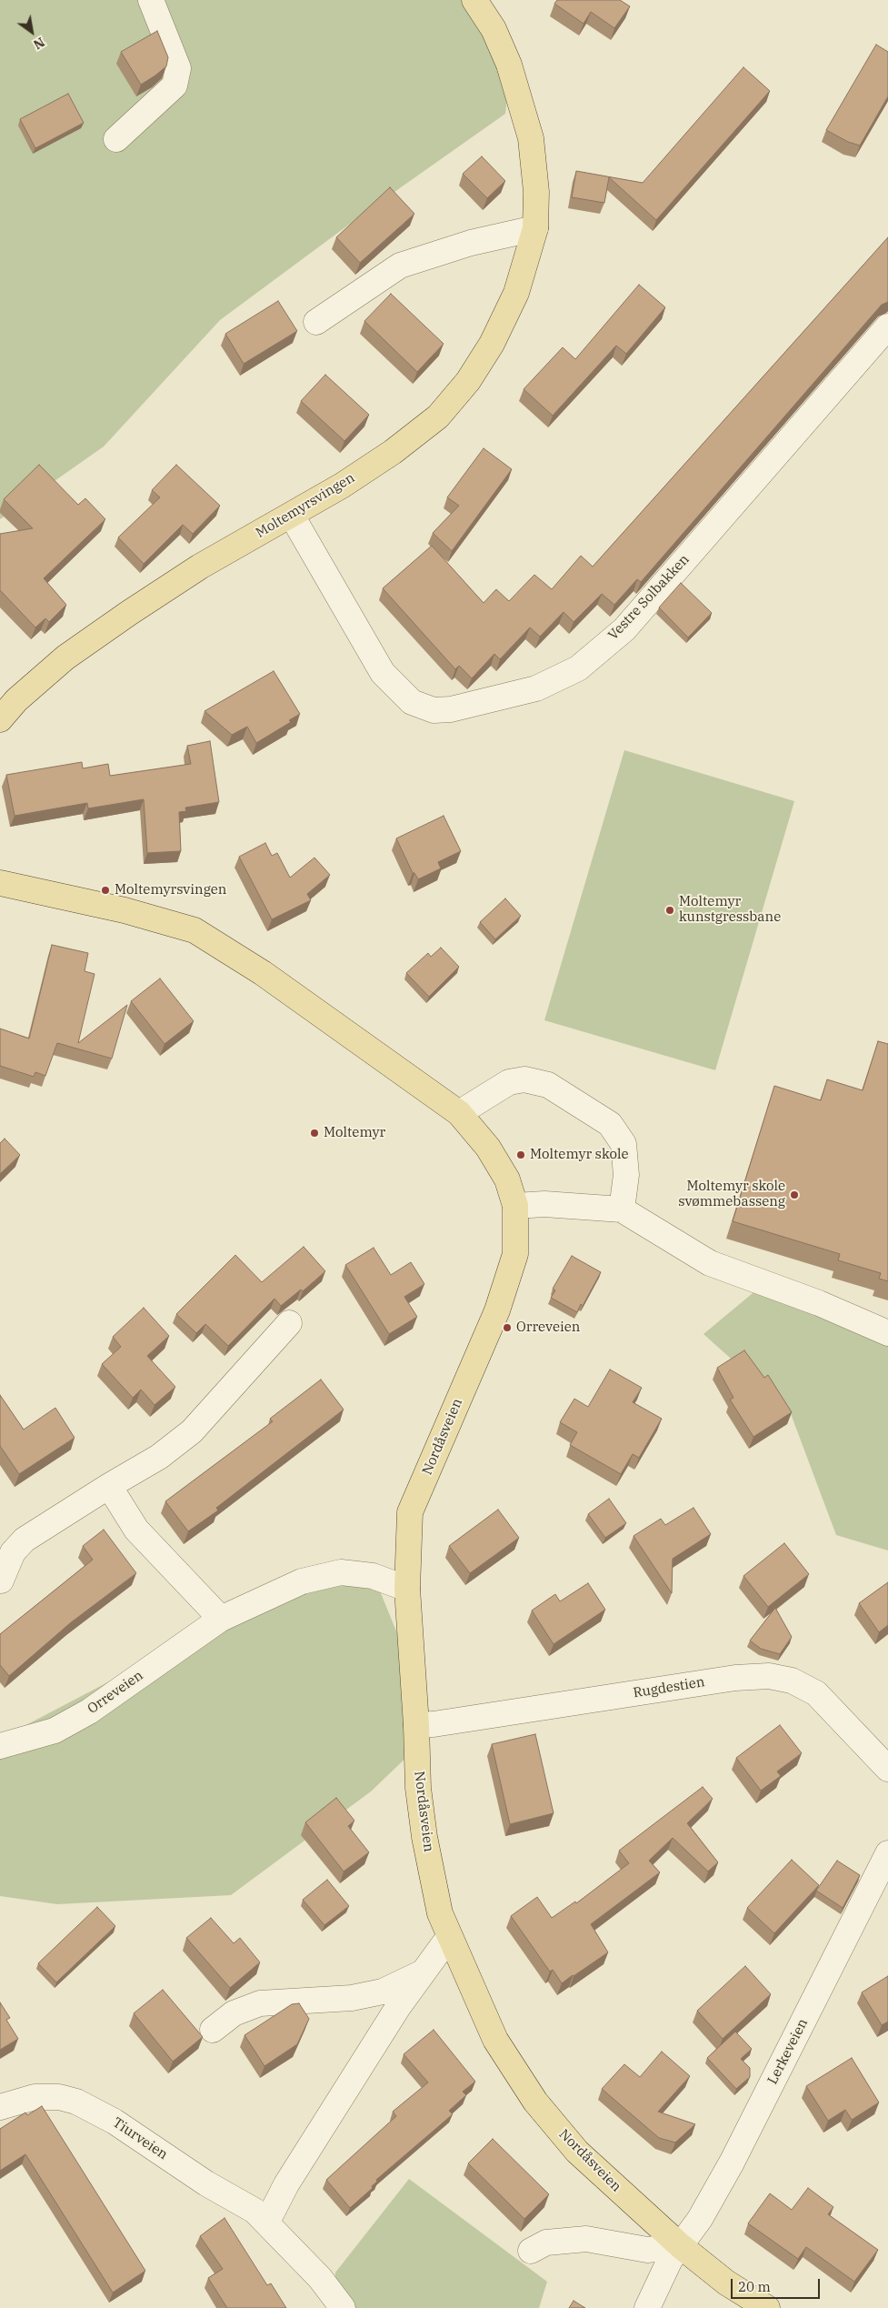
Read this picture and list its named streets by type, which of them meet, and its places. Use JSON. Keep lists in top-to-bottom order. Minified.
{"streets":{"main road":["Moltemyrsvingen","Nordåsveien"],"street":["Vestre Solbakken","Rugdestien","Orreveien","Lerkeveien","Tiurveien"]},"crossings":[["Moltemyrsvingen","Vestre Solbakken"],["Nordåsveien","Rugdestien"],["Nordåsveien","Orreveien"],["Nordåsveien","Lerkeveien"]],"places":["Moltemyrsvingen","Moltemyr kunstgressbane","Moltemyr","Moltemyr skole","Moltemyr skole svømmebasseng","Orreveien"],"scale_bar":"20 m","north":"bottom right"}
